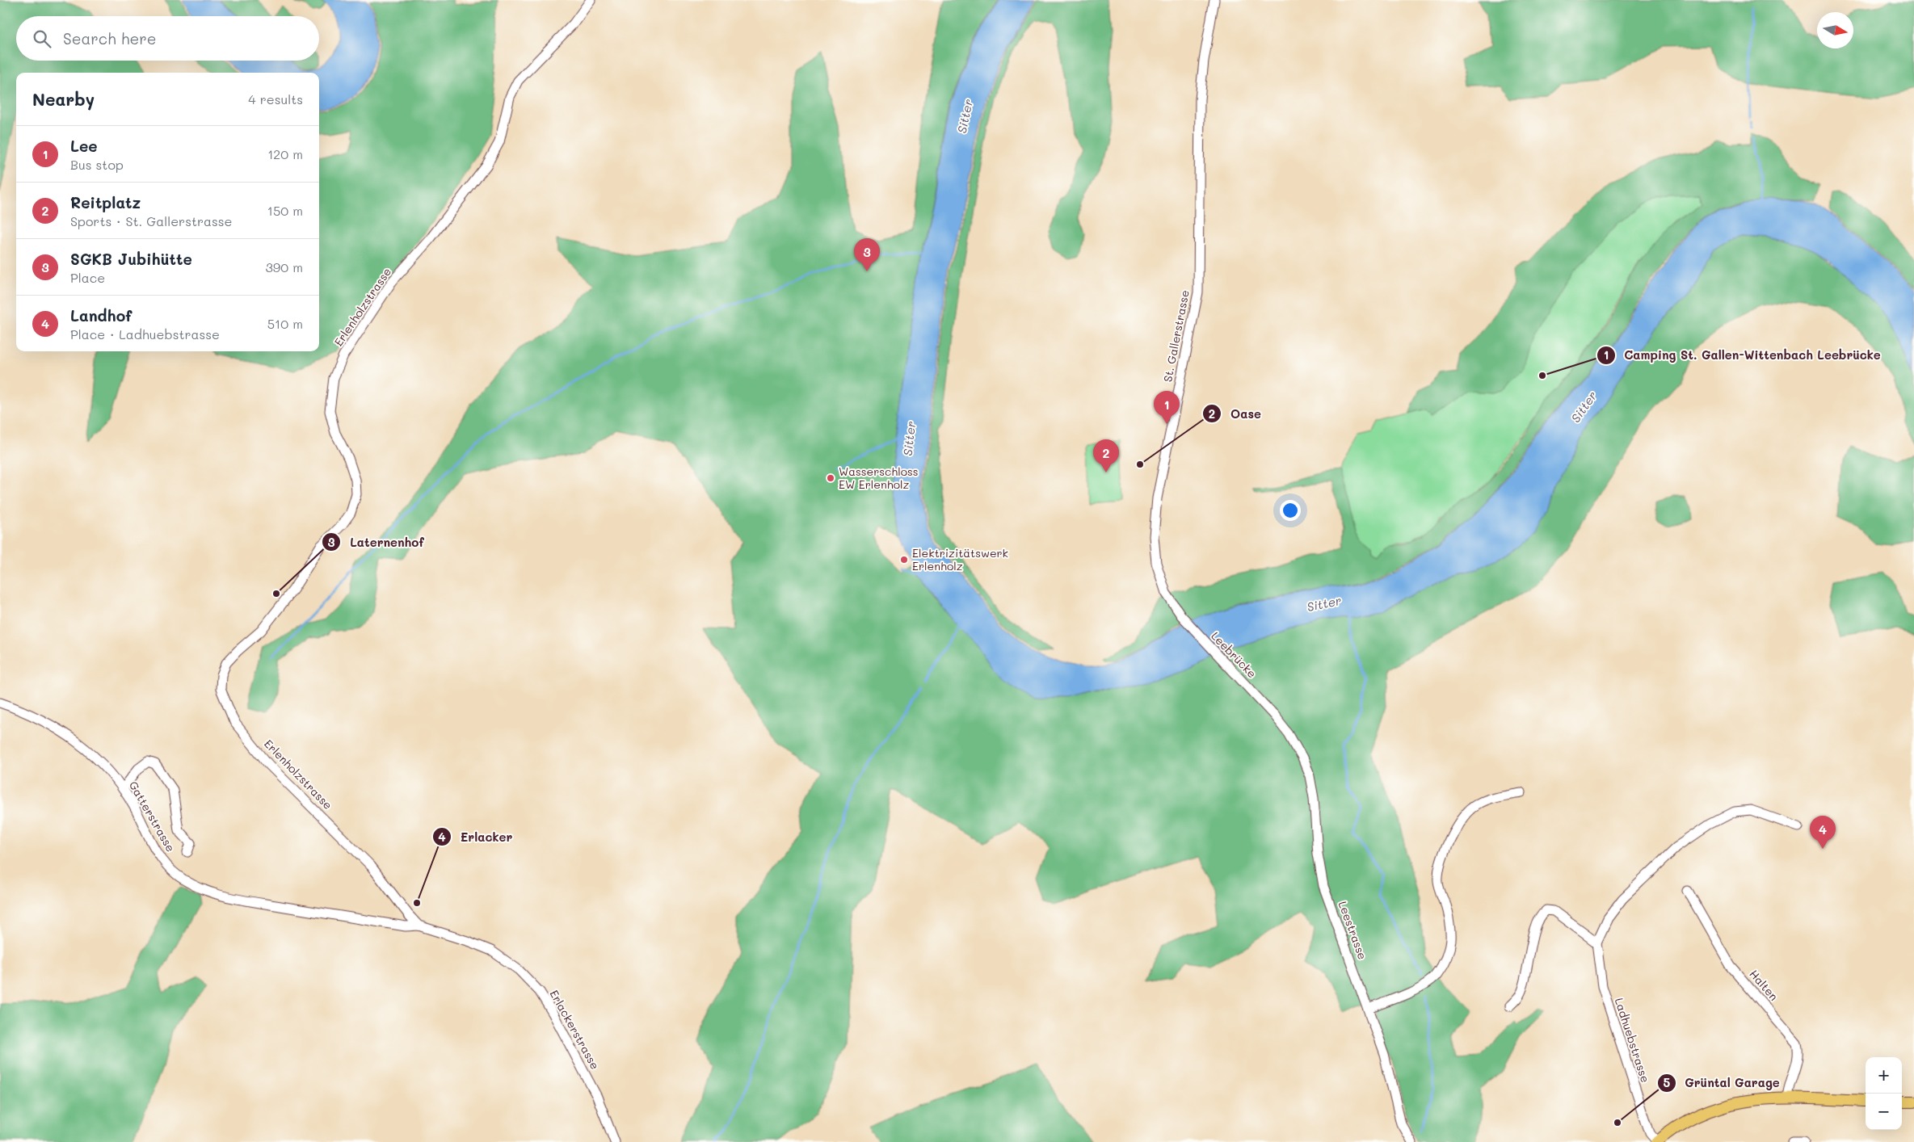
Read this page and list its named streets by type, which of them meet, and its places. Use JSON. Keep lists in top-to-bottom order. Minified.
{"streets":{"street":["Erlenholzstrasse","St. Gallerstrasse","Leebrücke","Gatterstrasse","Leestrasse","Halten","Erlackerstrasse","Ladhuebstrasse"]},"crossings":[["Erlenholzstrasse","Gatterstrasse"],["Erlenholzstrasse","Erlackerstrasse"],["St. Gallerstrasse","Leebrücke"],["Leebrücke","Leestrasse"],["Gatterstrasse","Erlackerstrasse"]],"water":["Sitter"],"places":["Camping St. Gallen-Wittenbach Leebrücke","Oase","Wasserschloss EW Erlenholz","Elektrizitätswerk Erlenholz","Laternenhof","Erlacker","Grüntal Garage"],"north":"right","page":{"search":"Search here","heading":["Nearby","4 results"],"list":[{"mark":"1","name":"Lee","note":"Bus stop","value":"120 m"},{"mark":"2","name":"Reitplatz","note":"Sports · St. Gallerstrasse","value":"150 m"},{"mark":"3","name":"SGKB Jubihütte","note":"Place","value":"390 m"},{"mark":"4","name":"Landhof","note":"Place · Ladhuebstrasse","value":"510 m"}],"pins":["3","1","2","4"],"map_buttons":["+","−"]}}
